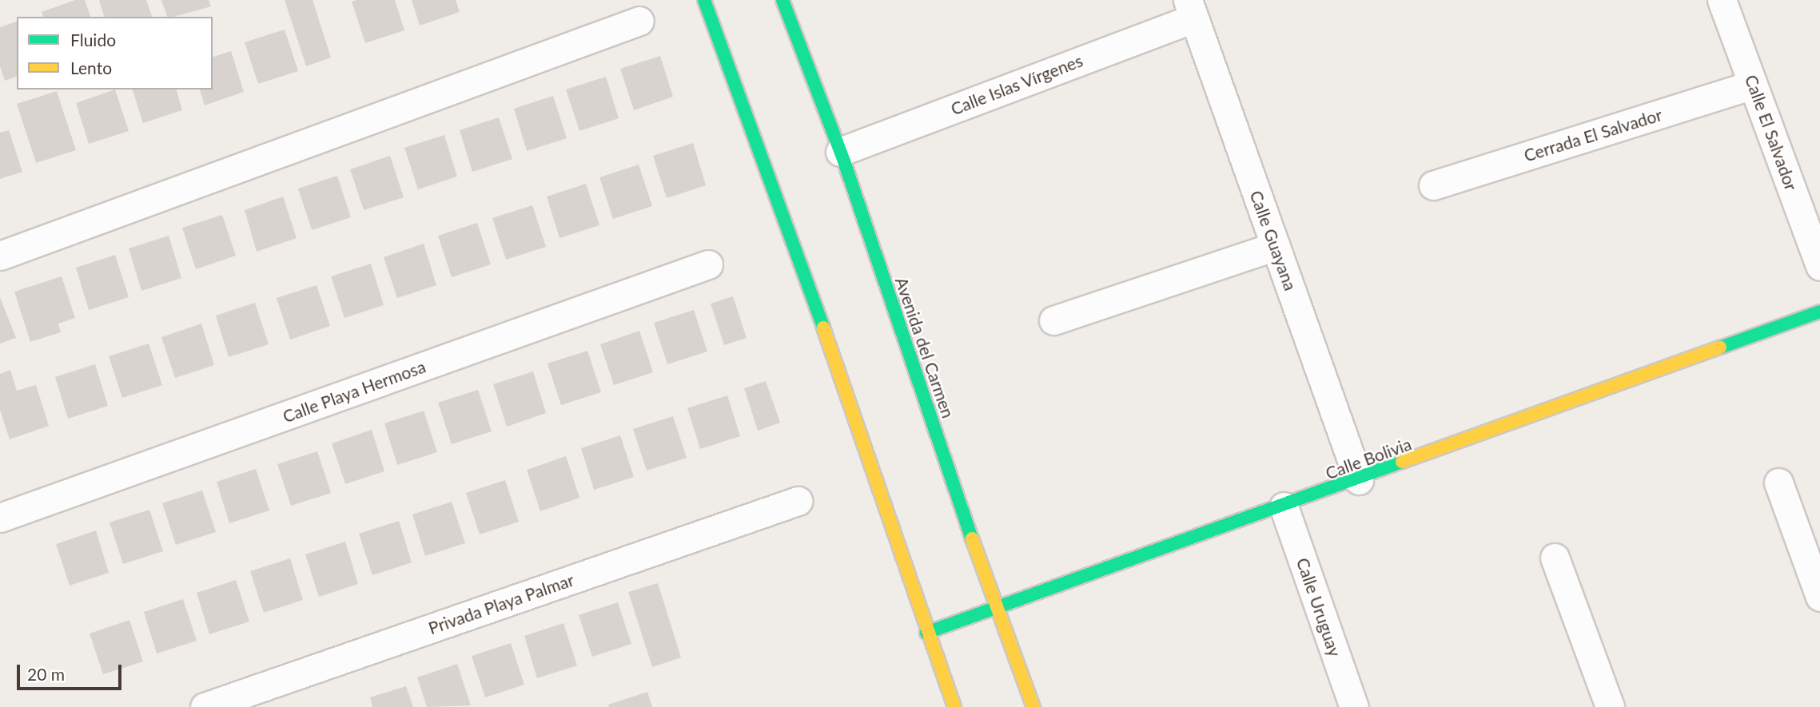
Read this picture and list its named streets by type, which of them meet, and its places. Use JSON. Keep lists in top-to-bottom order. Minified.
{"streets":{"street":["Calle Islas Vírgenes","Calle El Salvador","Cerrada El Salvador","Calle Guayana","Avenida del Carmen","Calle Playa Hermosa","Calle Bolivia","Privada Playa Palmar","Calle Uruguay"]},"crossings":[["Calle Islas Vírgenes","Calle Guayana"],["Calle Islas Vírgenes","Avenida del Carmen"],["Calle El Salvador","Cerrada El Salvador"],["Calle Guayana","Calle Bolivia"],["Avenida del Carmen","Calle Bolivia"],["Calle Bolivia","Calle Uruguay"]],"legend":["Fluido","Lento"],"scale_bar":"20 m"}
